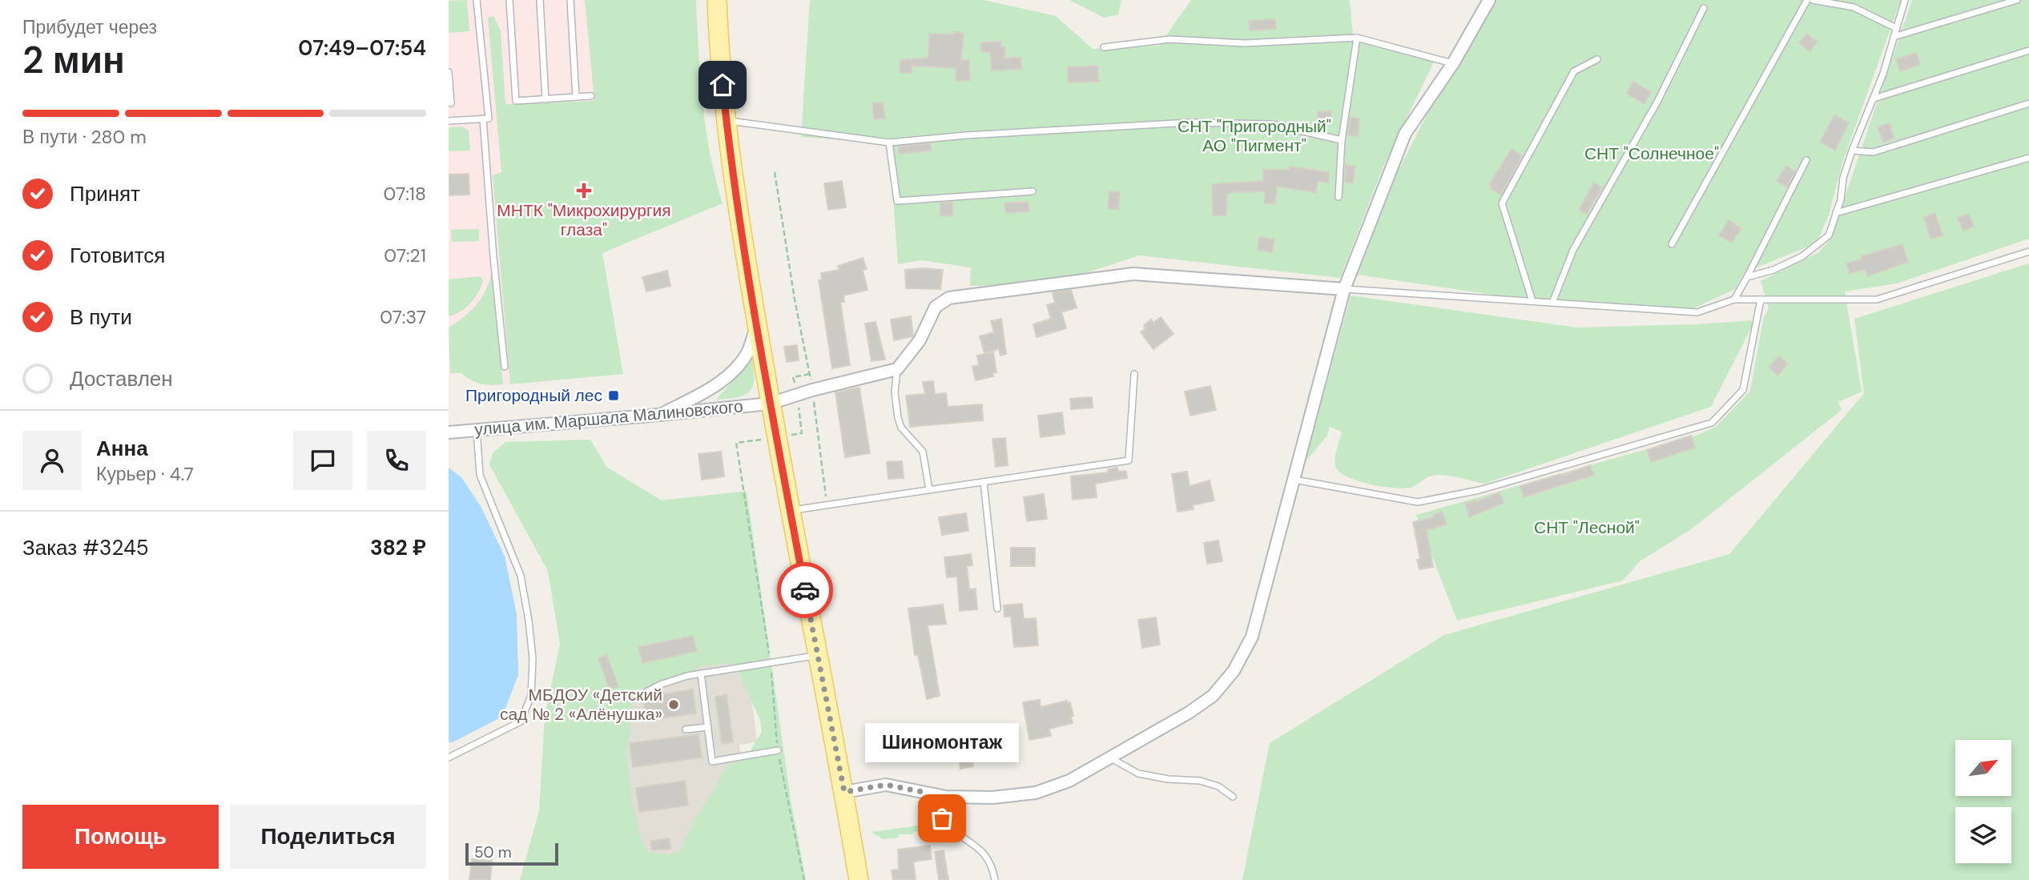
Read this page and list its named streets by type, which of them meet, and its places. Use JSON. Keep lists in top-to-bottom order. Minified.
{"streets":{"street":["улица им. Маршала Малиновского"]},"parks":["СНТ \"Пригородный\" АО \"Пигмент\"","СНТ \"Солнечное\"","СНТ \"Лесной\""],"places":{"health":["МНТК \"Микрохирургия глаза\""],"transit":["Пригородный лес"],"other":["МБДОУ «Детский сад № 2 «Алёнушка»","Шиномонтаж"]},"scale_bar":"50 m","north":"top right","page":{"heading":["2 мин","Прибудет через","07:49–07:54"],"panel":["Анна","Курьер · 4.7","Заказ #3245","382 ₽"],"bar":"В пути · 280 m","list":[["Принят","07:18"],["Готовится","07:21"],["В пути","07:37"],"Доставлен"],"bubble":"Шиномонтаж","buttons":["Помощь","Поделиться"],"scale":"50 m"}}
